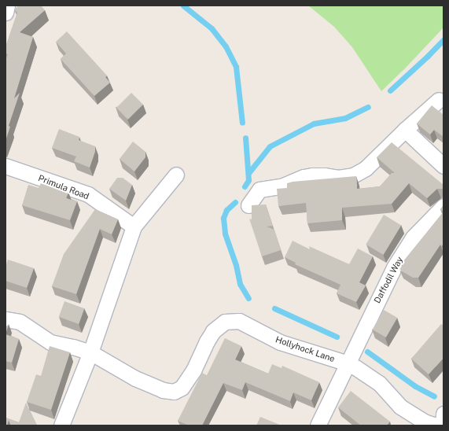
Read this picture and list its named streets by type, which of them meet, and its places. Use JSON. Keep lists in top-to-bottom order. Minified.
{"streets":{"street":["Primula Road","Daffodil Way","Hollyhock Lane"]},"crossings":[["Daffodil Way","Hollyhock Lane"]]}
